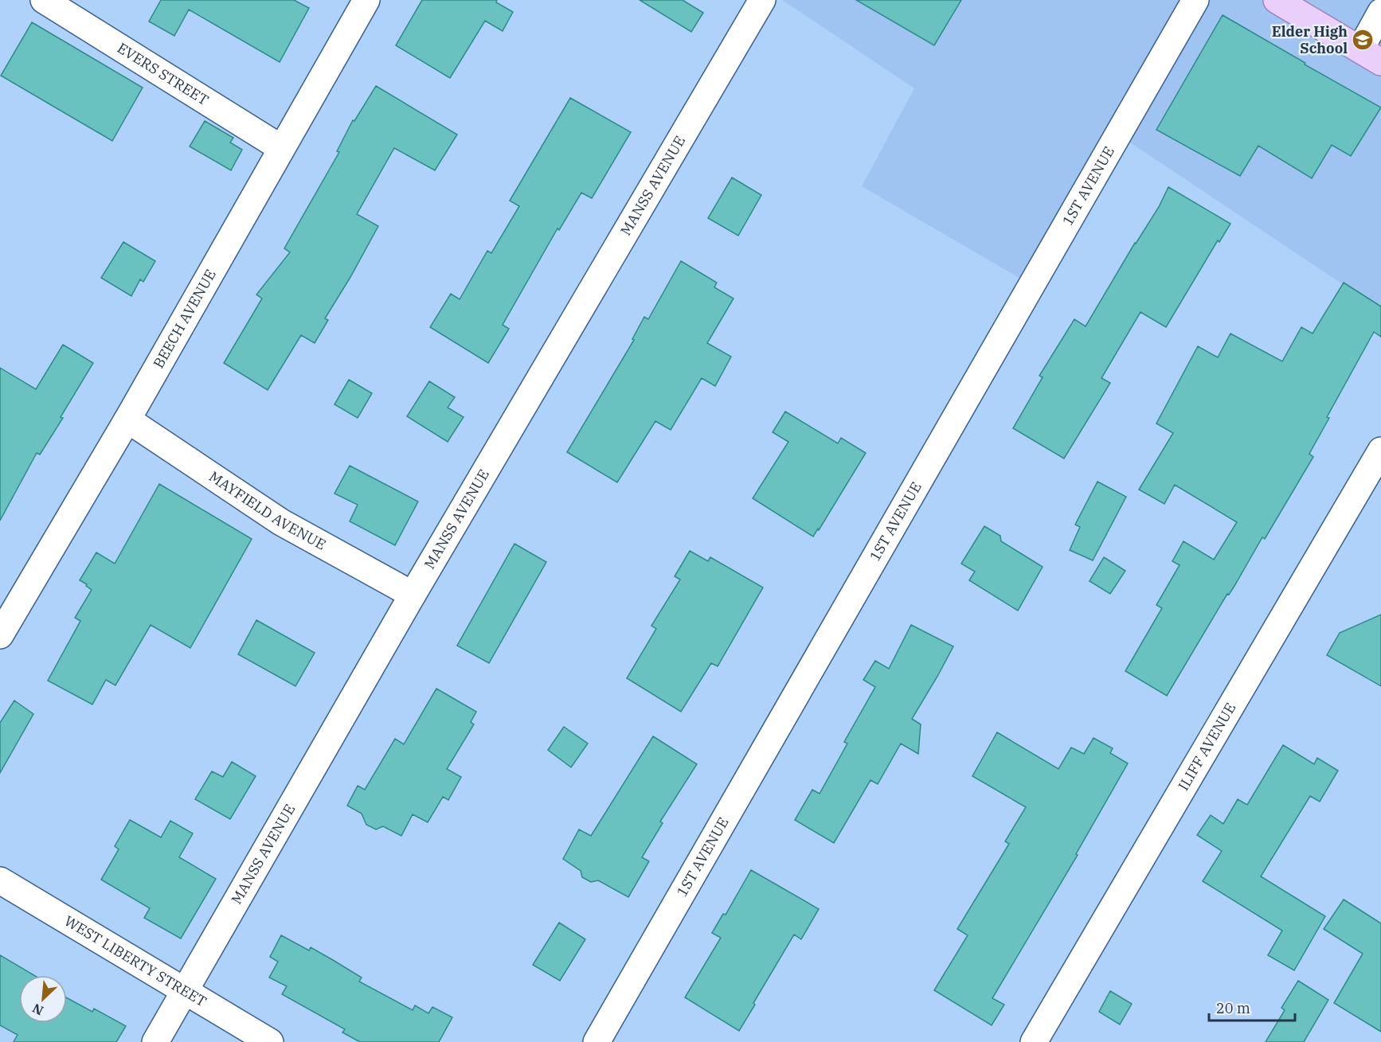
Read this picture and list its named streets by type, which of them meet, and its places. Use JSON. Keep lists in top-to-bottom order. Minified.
{"streets":{"street":["EVERS STREET","1ST AVENUE","MANSS AVENUE","BEECH AVENUE","MAYFIELD AVENUE","ILIFF AVENUE","WEST LIBERTY STREET"]},"crossings":[["EVERS STREET","BEECH AVENUE"],["MANSS AVENUE","MAYFIELD AVENUE"],["MANSS AVENUE","WEST LIBERTY STREET"],["BEECH AVENUE","MAYFIELD AVENUE"]],"places":{"school or university":["Elder High School"]},"scale_bar":"20 m","north":"bottom left"}
